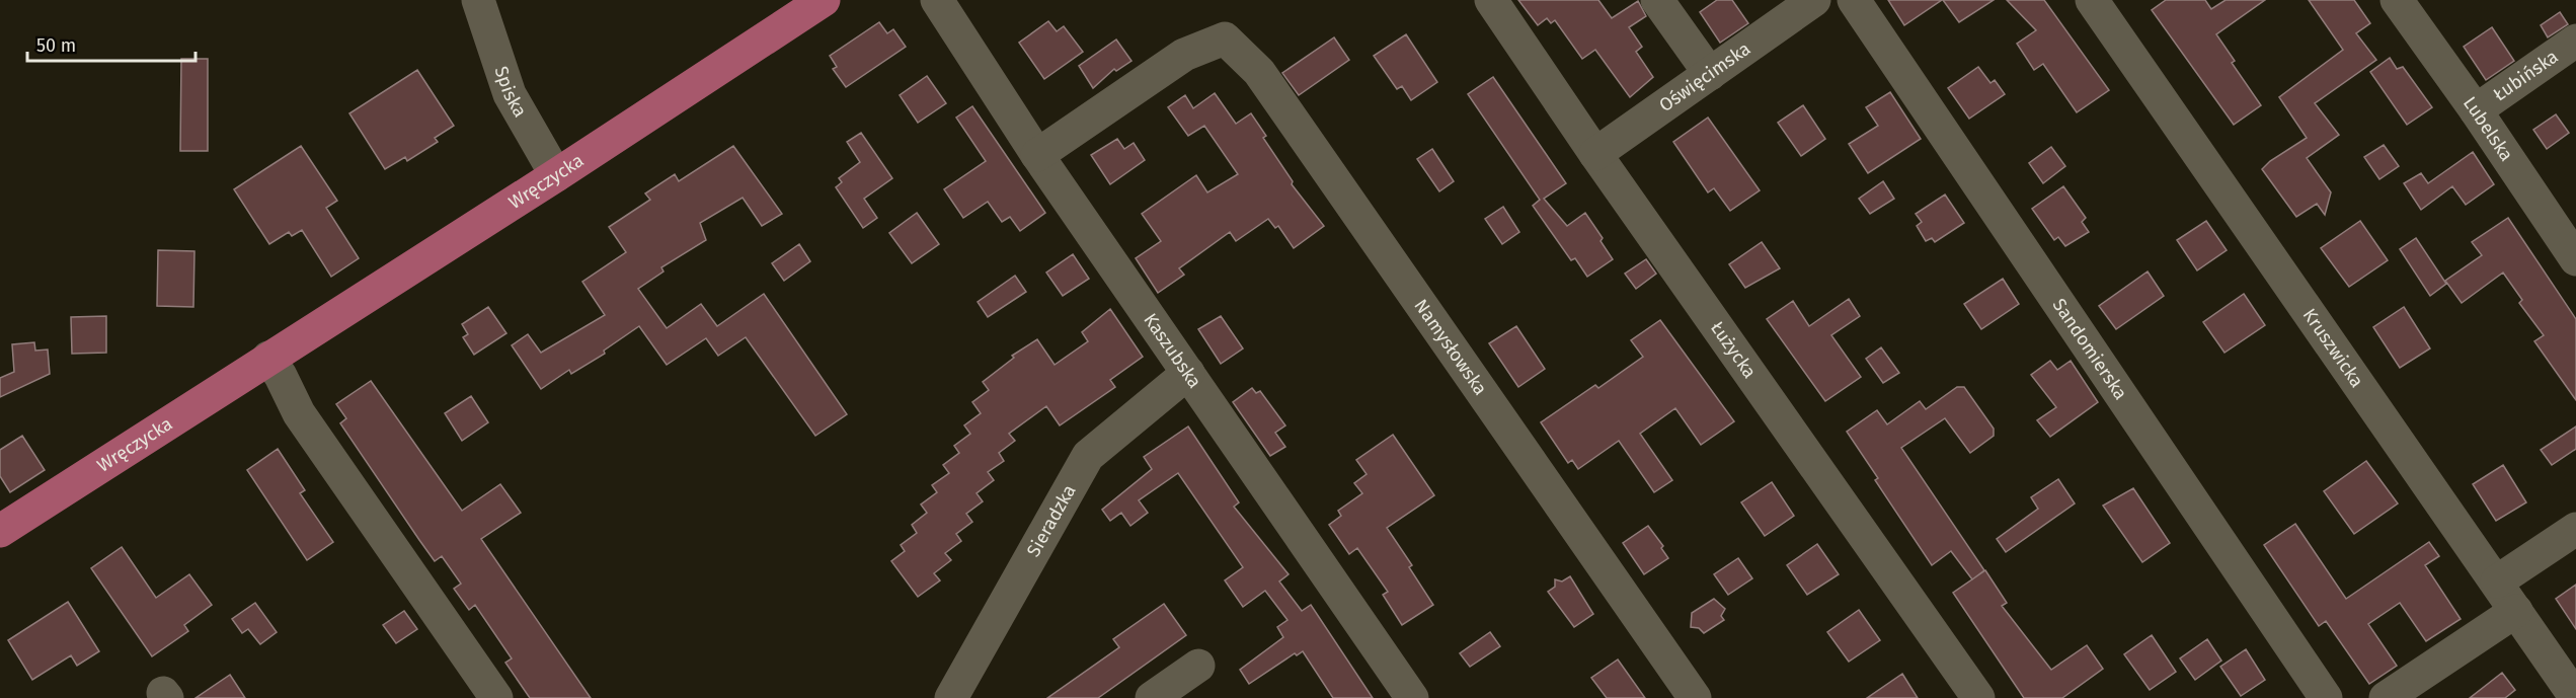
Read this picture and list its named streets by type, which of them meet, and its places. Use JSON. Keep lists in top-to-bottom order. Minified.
{"streets":{"main road":["Wręczycka"],"street":["Łubińska","Oświęcimska","Spiska","Lubelska","Namysłowska","Sandomierska","Kruszwicka","Kaszubska","Łużycka","Sieradzka"]},"crossings":[["Łubińska","Lubelska"],["Oświęcimska","Łużycka"],["Spiska","Wręczycka"],["Namysłowska","Kaszubska"],["Kaszubska","Sieradzka"]],"scale_bar":"50 m"}
